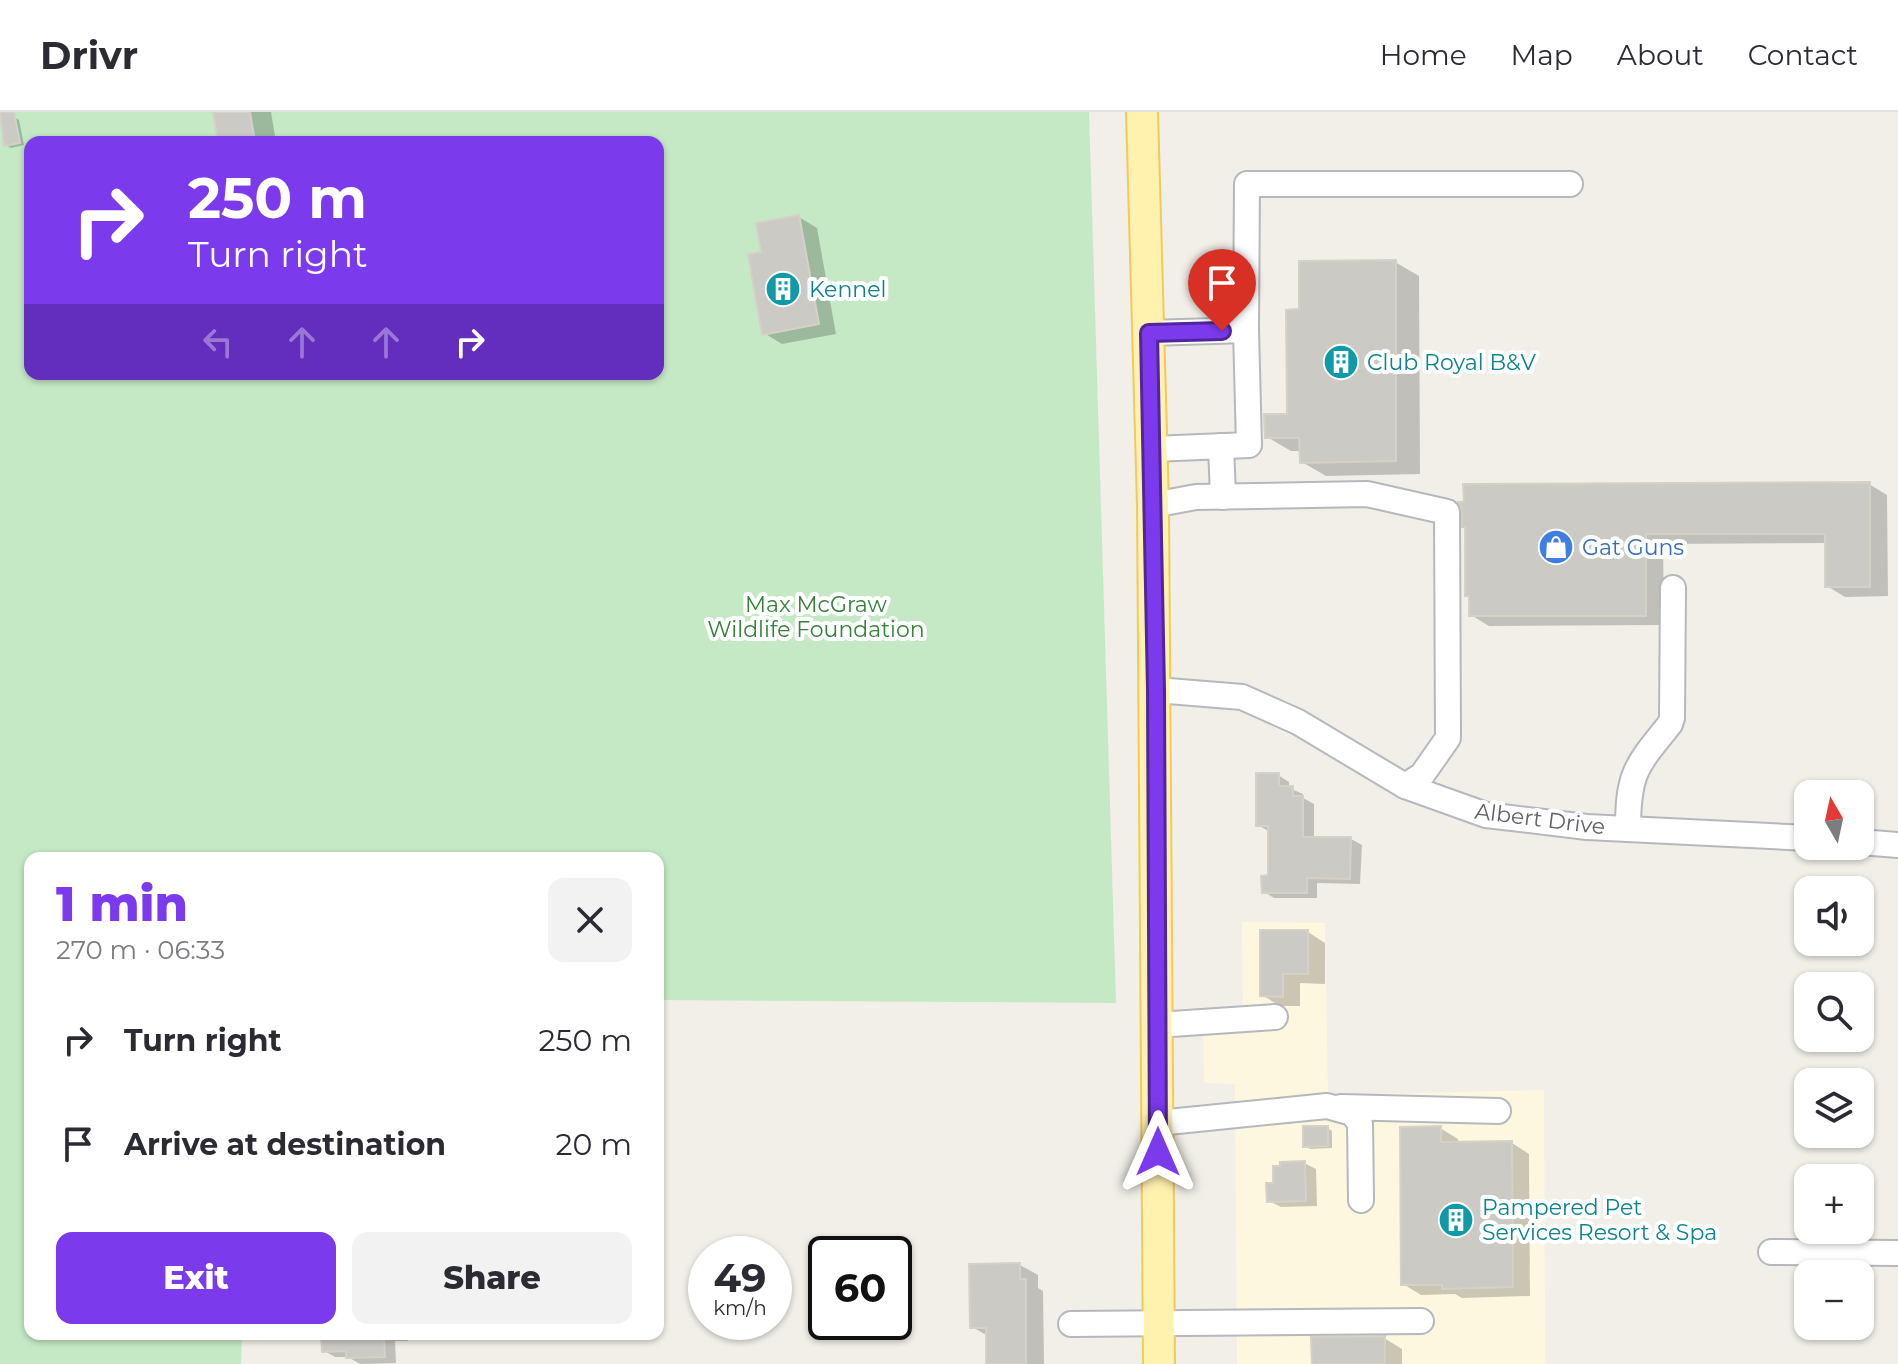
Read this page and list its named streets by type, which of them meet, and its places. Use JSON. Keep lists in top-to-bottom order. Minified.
{"streets":{"street":["Albert Drive"]},"parks":["Max McGraw Wildlife Foundation"],"places":{"building":["Kennel","Club Royal B&V","Pampered Pet Services Resort & Spa"],"shop":["Gat Guns"]},"north":"top","page":{"header":"Drivr","nav":["Home","Map","About","Contact"],"turn":["250 m","Turn right"],"map_buttons":["+","−"],"heading":["1 min","270 m · 06:33"],"list":[{"name":"Turn right","value":"250 m"},{"name":"Arrive at destination","value":"20 m"}],"buttons":["Exit","Share"],"speed":"49 km/h","limit":"60"}}
